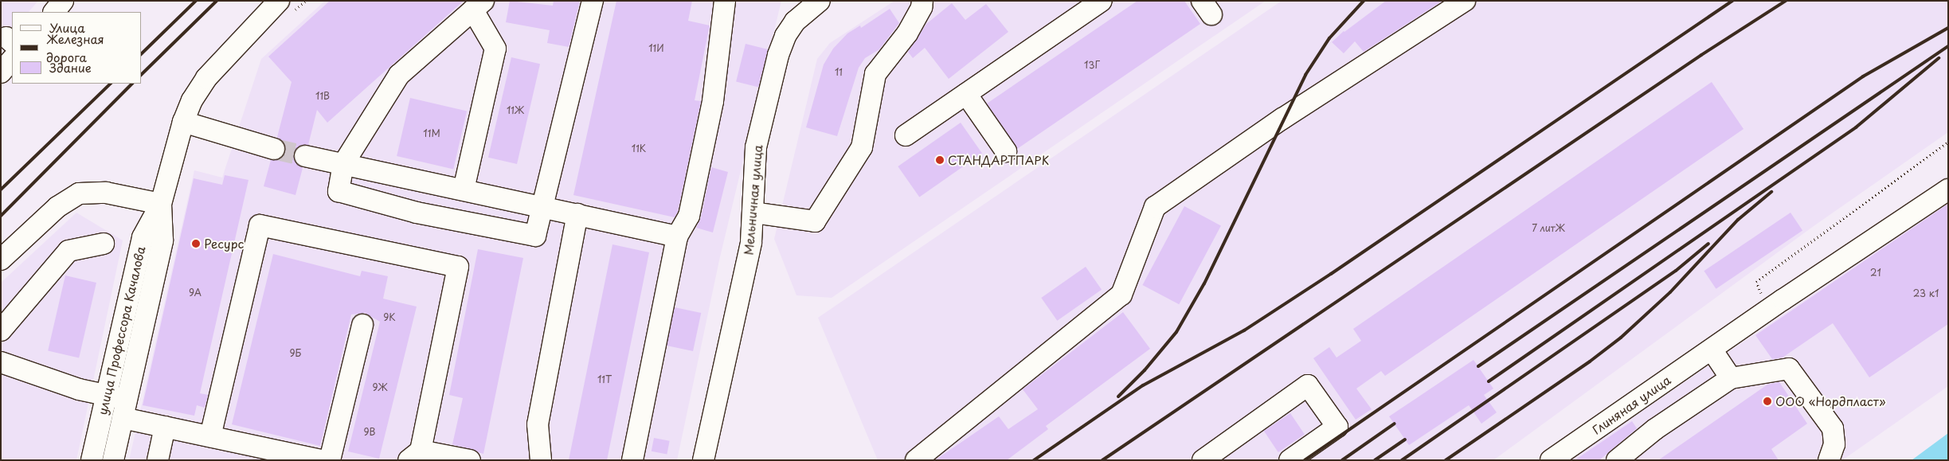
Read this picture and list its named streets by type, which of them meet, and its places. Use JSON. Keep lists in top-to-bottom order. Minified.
{"streets":{"street":["Мельничная улица","улица Профессора Качалова","Глиняная улица"]},"places":["СТАНДАРТПАРК","Ресурс","ООО «Нордпласт»"],"house_numbers":["11И","13Г","11","11В","11Ж","11М","11К","7 литЖ","21","9А","23 к1","9К","9Б","11Т","9Ж","9В"],"legend":["Улица","Железная дорога","Здание"]}
